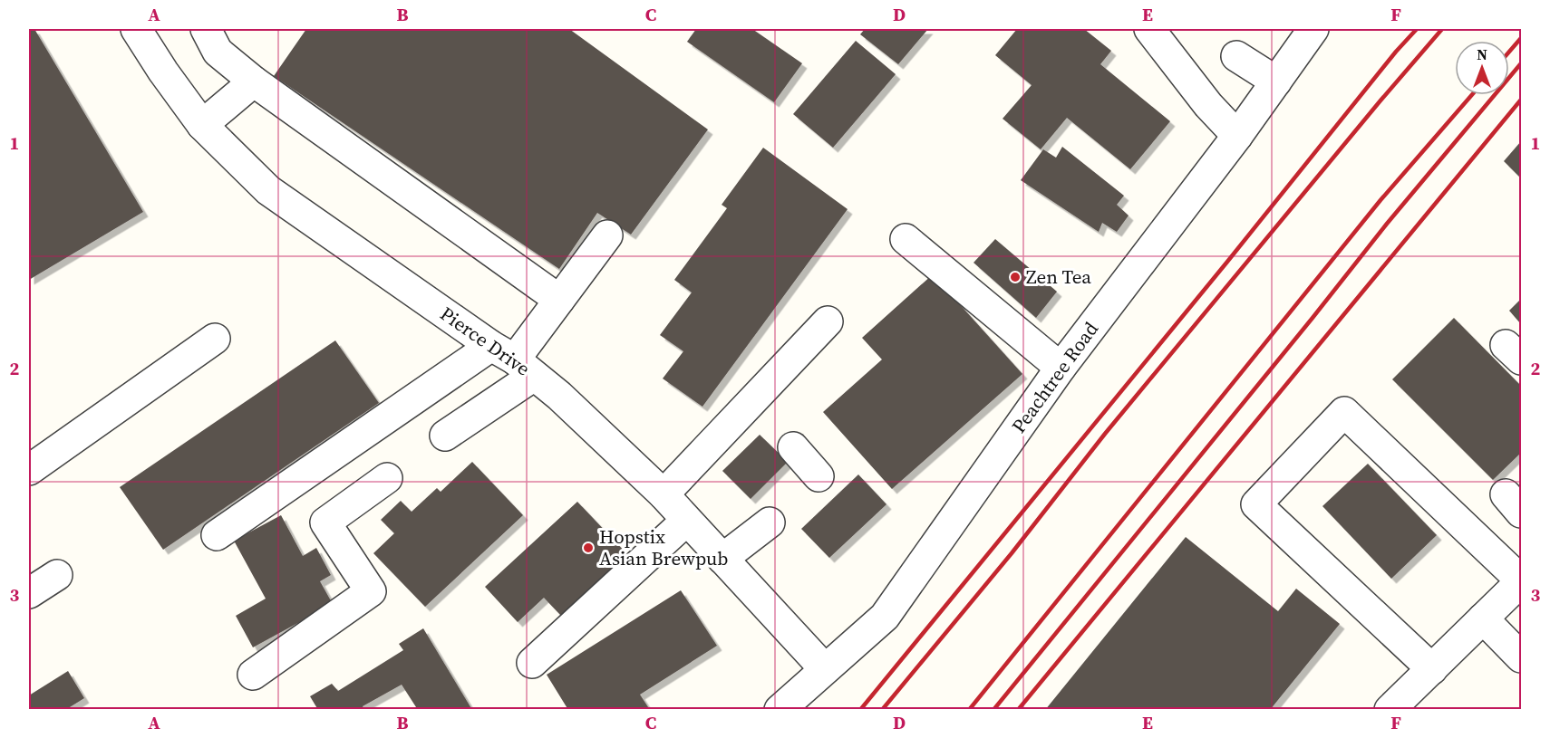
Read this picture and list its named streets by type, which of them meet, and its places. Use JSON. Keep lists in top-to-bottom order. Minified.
{"streets":{"street":["Pierce Drive","Peachtree Road"]},"crossings":[["Pierce Drive","Peachtree Road"]],"places":["Zen Tea","Hopstix Asian Brewpub"],"north":"top","grid":{"columns":["A","B","C","D","E","F"],"rows":["1","2","3"]}}
